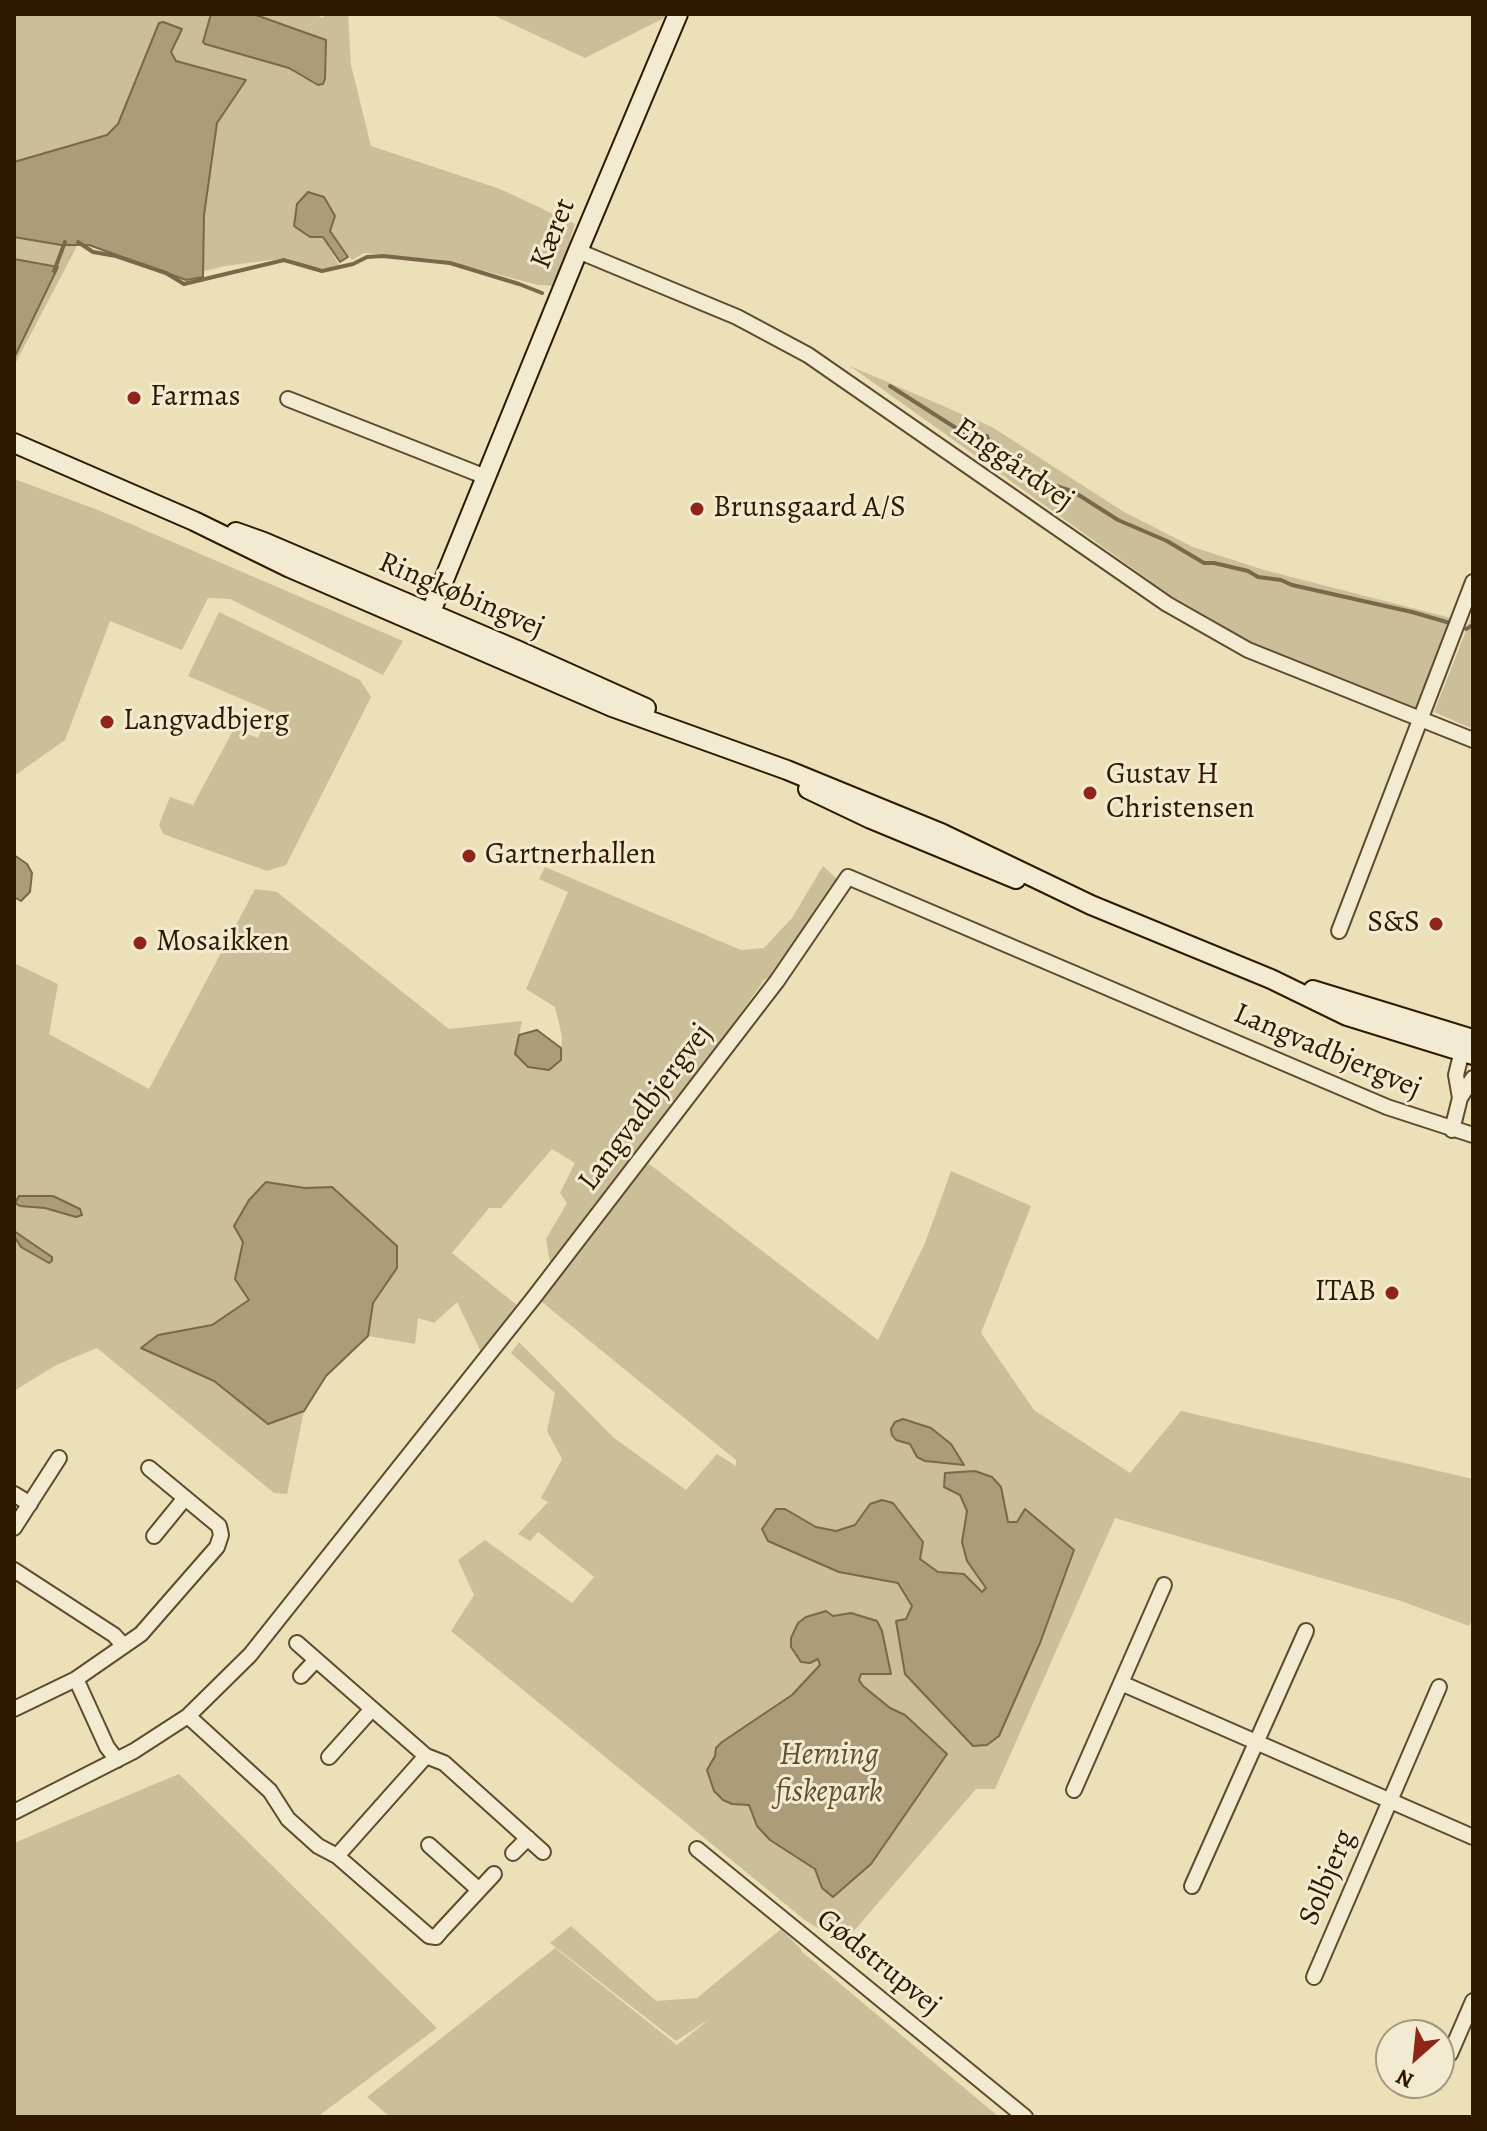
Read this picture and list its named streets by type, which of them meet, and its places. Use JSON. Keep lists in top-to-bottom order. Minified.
{"streets":{"street":["Kæret","Enggårdvej","Ringkøbingvej","Langvadbjergvej","Solbjerg","Gødstrupvej"]},"crossings":[["Kæret","Enggårdvej"],["Kæret","Ringkøbingvej"],["Ringkøbingvej","Langvadbjergvej"]],"water":["Herning fiskepark"],"places":["Farmas","Brunsgaard A/S","Langvadbjerg","Gustav H Christensen","Gartnerhallen","S&S","Mosaikken","ITAB"],"north":"bottom left"}
